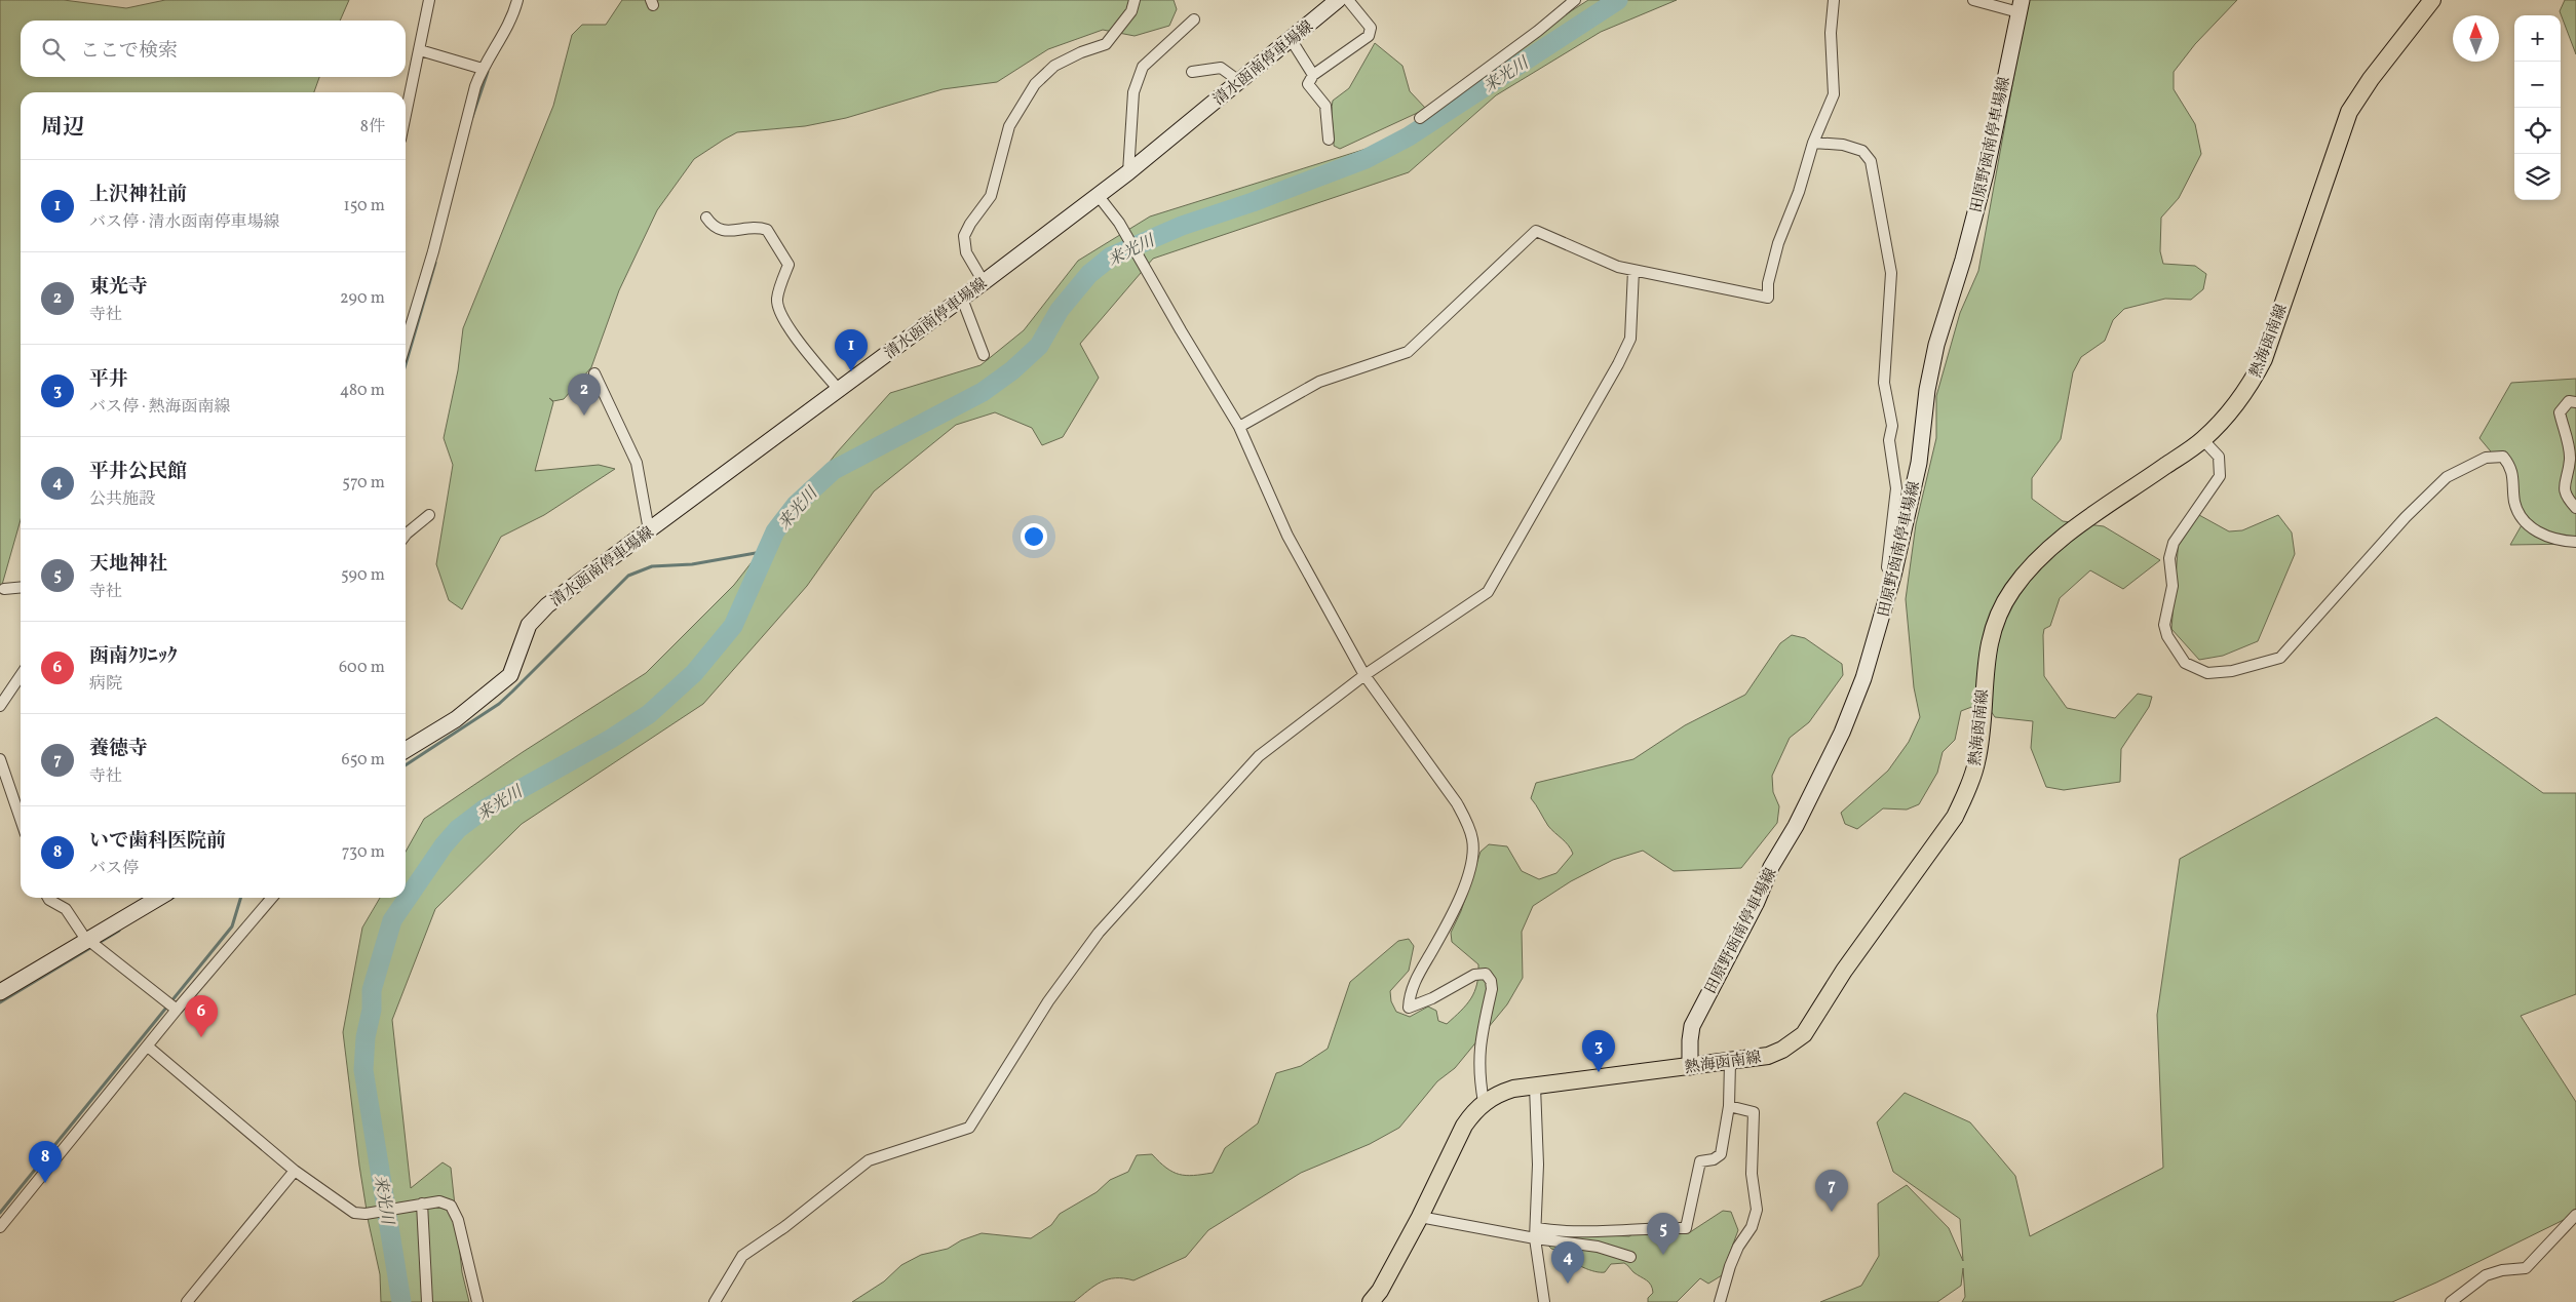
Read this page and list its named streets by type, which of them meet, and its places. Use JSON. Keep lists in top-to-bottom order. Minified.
{"streets":{"main road":["清水函南停車場線","田原野函南停車場線","熱海函南線"]},"crossings":[["田原野函南停車場線","熱海函南線"]],"water":["来光川"],"north":"top","page":{"map_buttons":["+","−"],"search":"ここで検索","heading":["周辺","8件"],"list":[{"mark":"1","name":"上沢神社前","note":"バス停 · 清水函南停車場線","value":"150 m"},{"mark":"2","name":"東光寺","note":"寺社","value":"290 m"},{"mark":"3","name":"平井","note":"バス停 · 熱海函南線","value":"480 m"},{"mark":"4","name":"平井公民館","note":"公共施設","value":"570 m"},{"mark":"5","name":"天地神社","note":"寺社","value":"590 m"},{"mark":"6","name":"函南ｸﾘﾆｯｸ","note":"病院","value":"600 m"},{"mark":"7","name":"養徳寺","note":"寺社","value":"650 m"},{"mark":"8","name":"いで歯科医院前","note":"バス停","value":"730 m"}],"pins":["1","2","6","3","8","7","5","4"]}}
